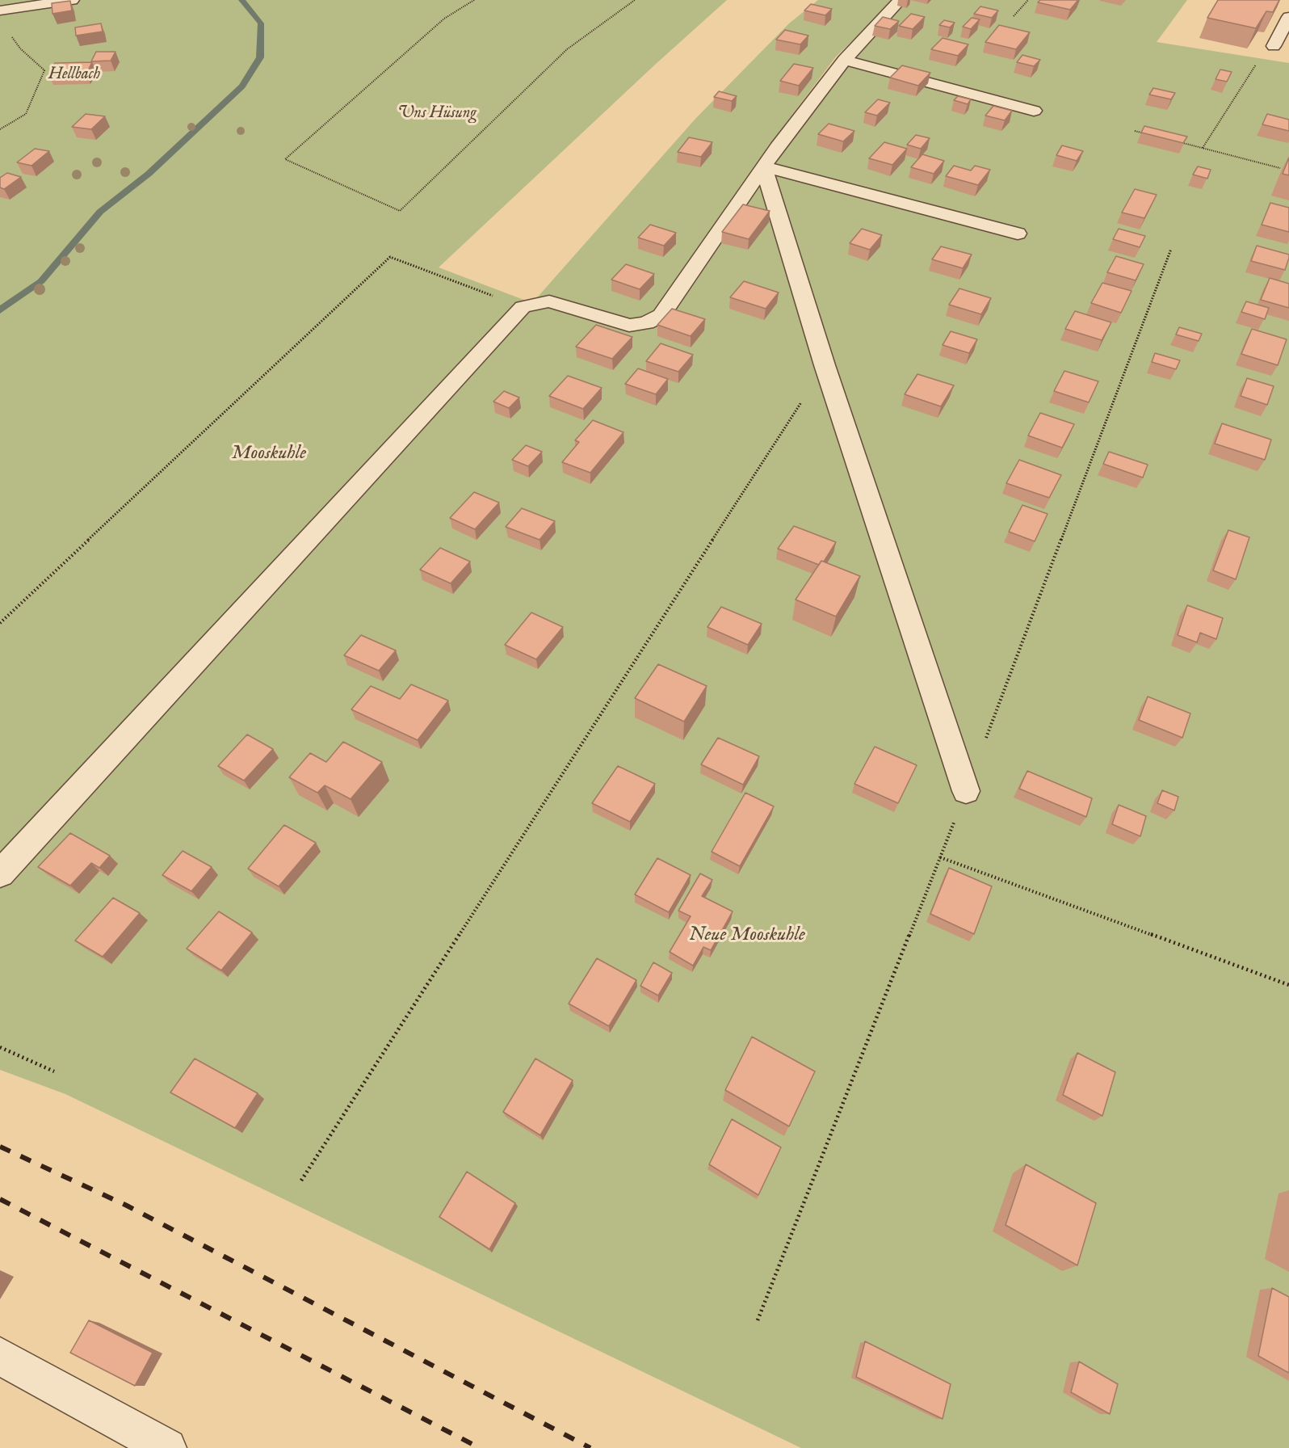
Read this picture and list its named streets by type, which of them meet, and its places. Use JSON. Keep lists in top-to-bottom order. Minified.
{"parks":["Hellbach","Uns Hüsung","Mooskuhle","Neue Mooskuhle"]}
